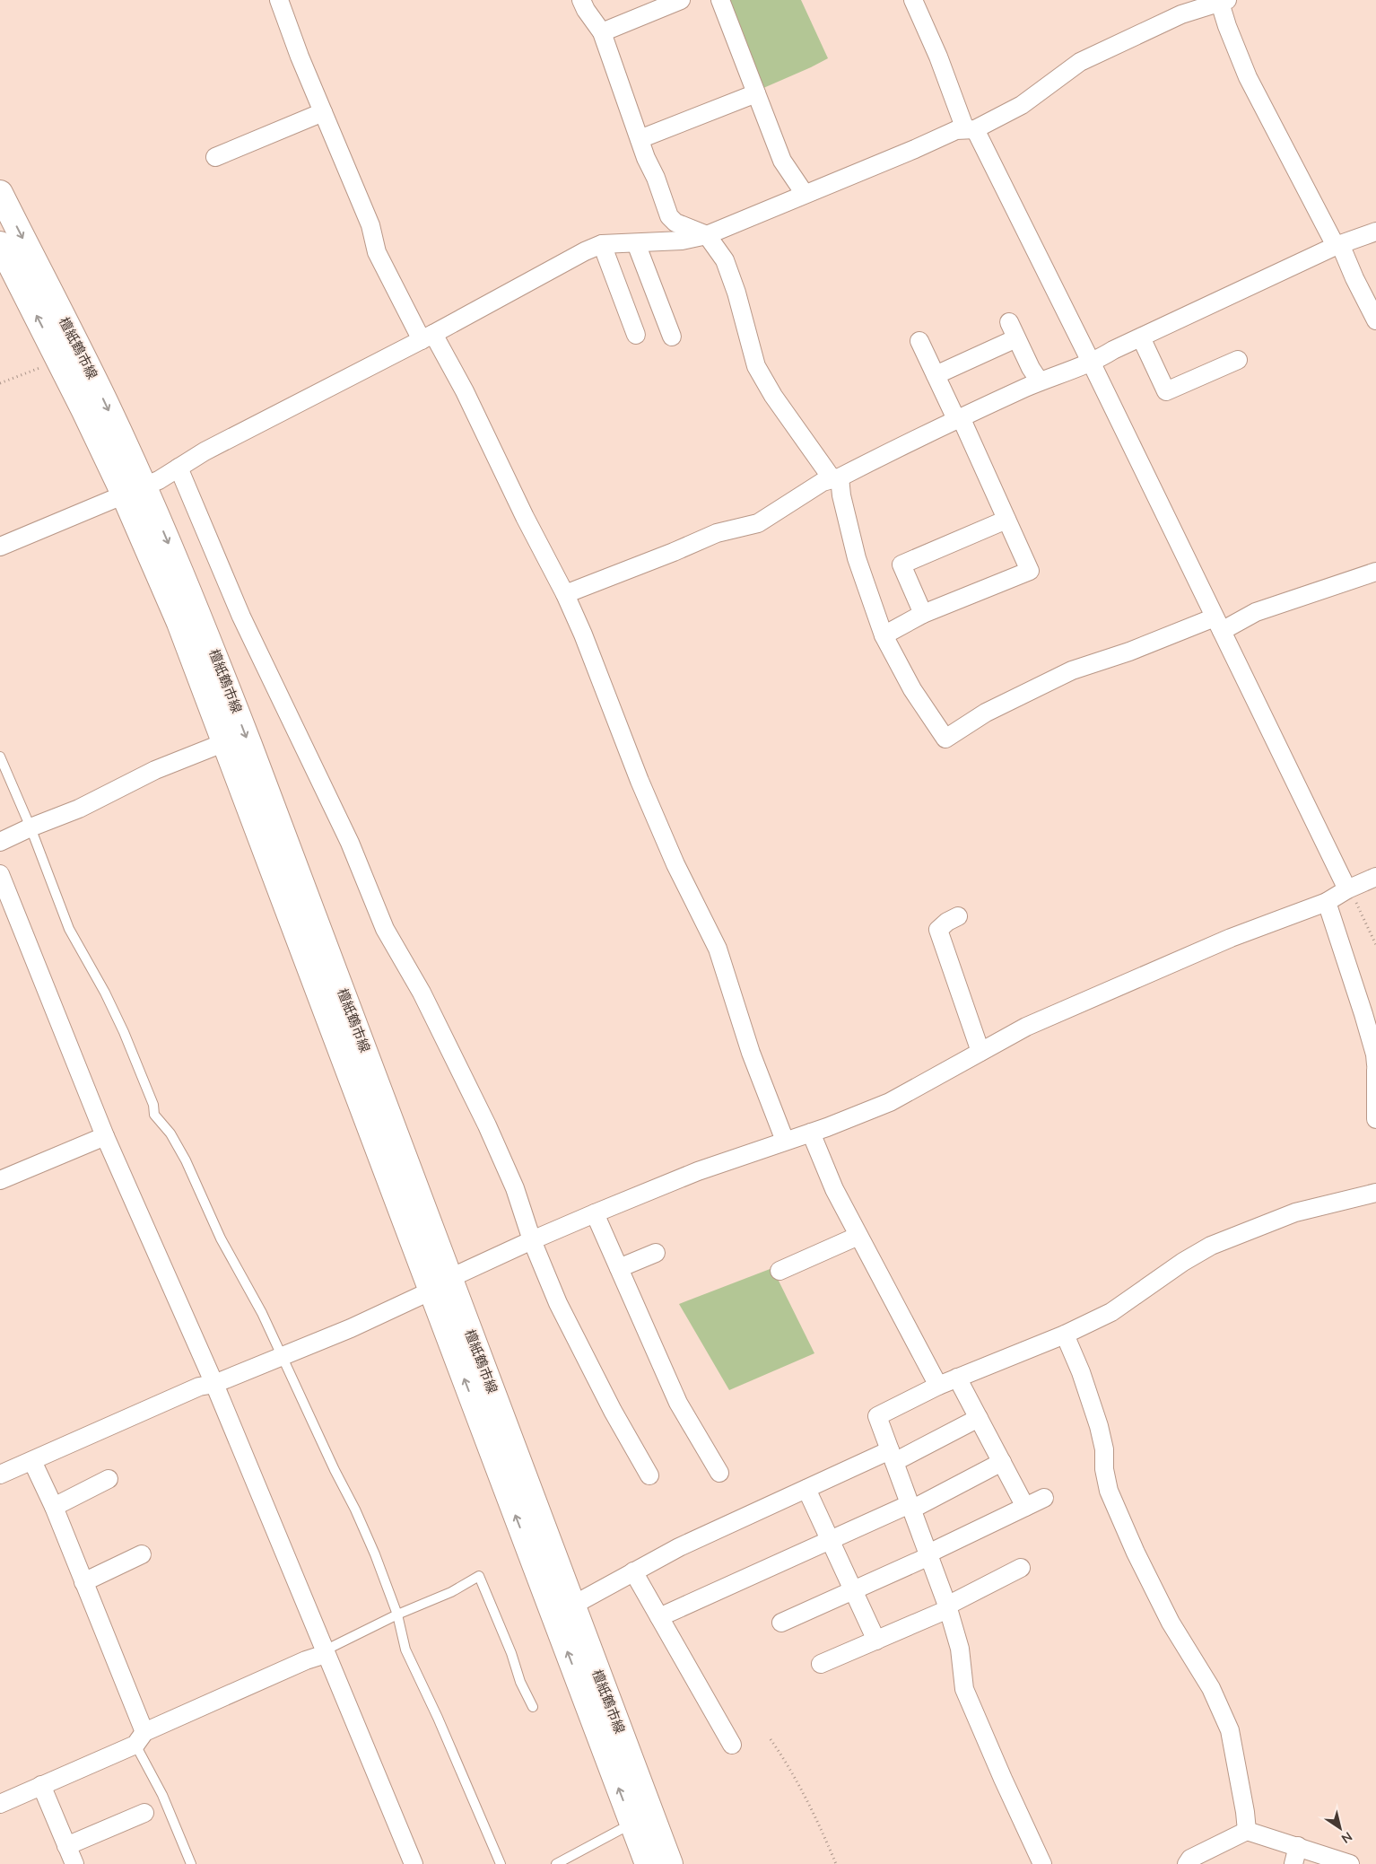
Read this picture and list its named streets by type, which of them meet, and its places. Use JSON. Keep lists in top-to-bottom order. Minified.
{"streets":{"main road":["檀紙鶴市線"]},"north":"bottom right"}
